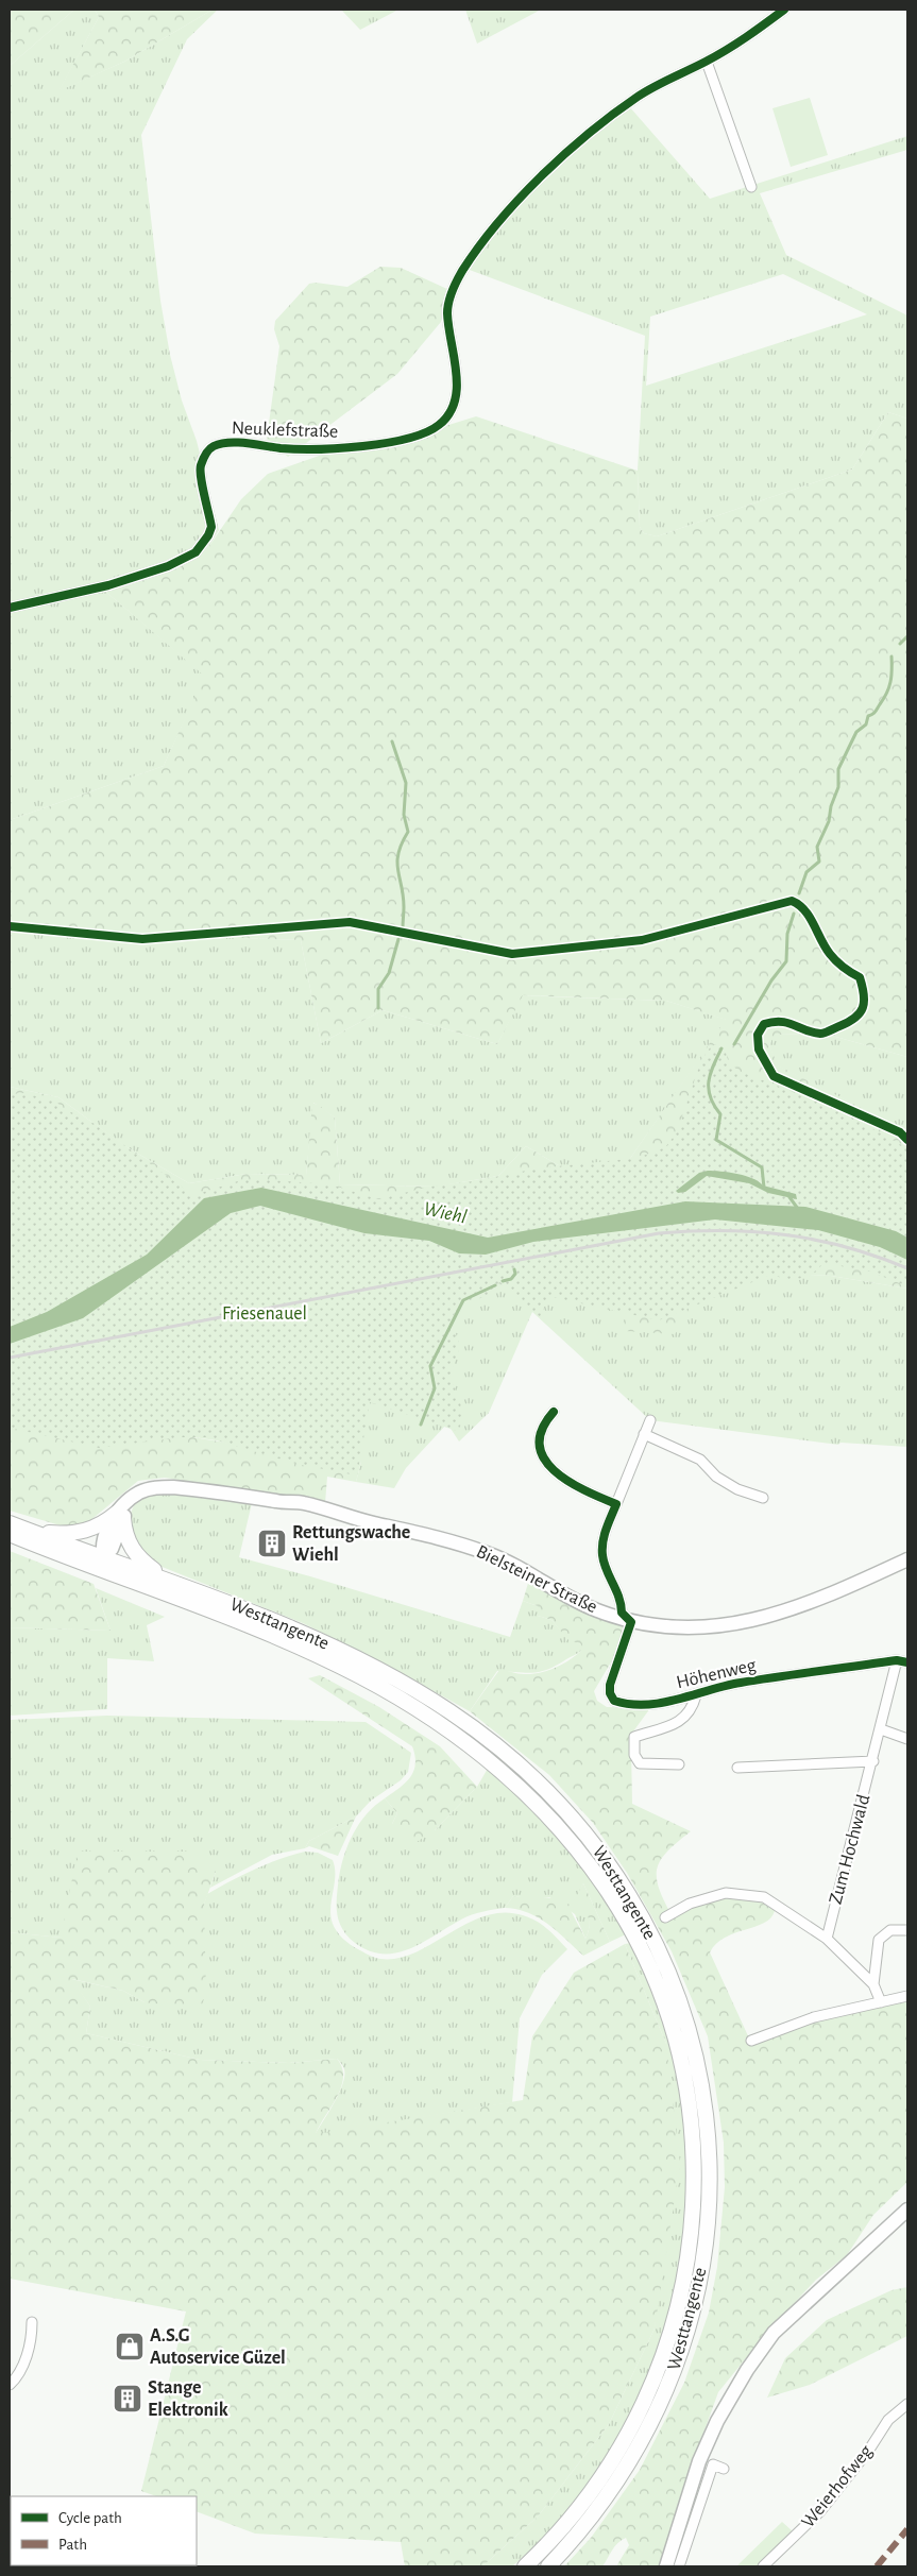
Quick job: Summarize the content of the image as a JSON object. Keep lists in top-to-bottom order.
{
  "streets": {
    "main road": ["Bielsteiner Straße", "Westtangente"],
    "street": [
      "Neuklefstraße",
      "Höhenweg",
      "Zum Hochwald",
      "Weierhofweg"
    ]
  },
  "crossings": [
    ["Bielsteiner Straße", "Höhenweg"],
    ["Höhenweg", "Zum Hochwald"]
  ],
  "water": ["Wiehl"],
  "parks": ["Friesenauel"],
  "places": {
    "building": ["Rettungswache Wiehl", "Stange Elektronik"],
    "shop": ["A.S.G Autoservice Güzel"]
  },
  "legend": ["Cycle path", "Path"]
}
